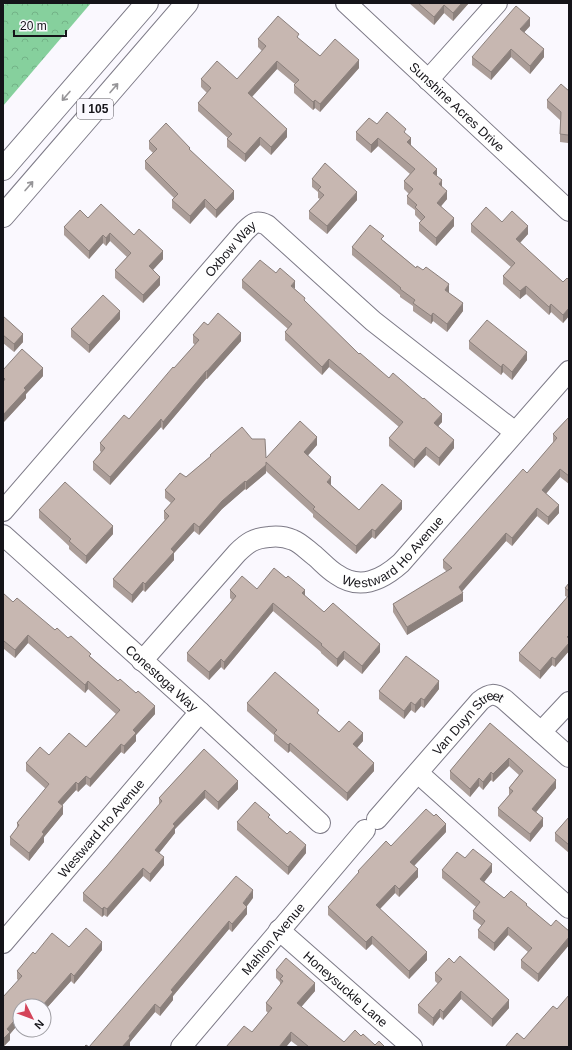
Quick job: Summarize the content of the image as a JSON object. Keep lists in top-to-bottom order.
{
  "streets": {
    "highway": ["I 105"],
    "street": [
      "Sunshine Acres Drive",
      "Oxbow Way",
      "Westward Ho Avenue",
      "Conestoga Way",
      "Van Duyn Street",
      "Mahlon Avenue",
      "Honeysuckle Lane"
    ]
  },
  "crossings": [
    ["Oxbow Way", "Westward Ho Avenue"],
    ["Westward Ho Avenue", "Conestoga Way"],
    ["Van Duyn Street", "Mahlon Avenue"],
    ["Mahlon Avenue", "Honeysuckle Lane"]
  ],
  "scale_bar": "20 m",
  "north": "bottom right"
}
